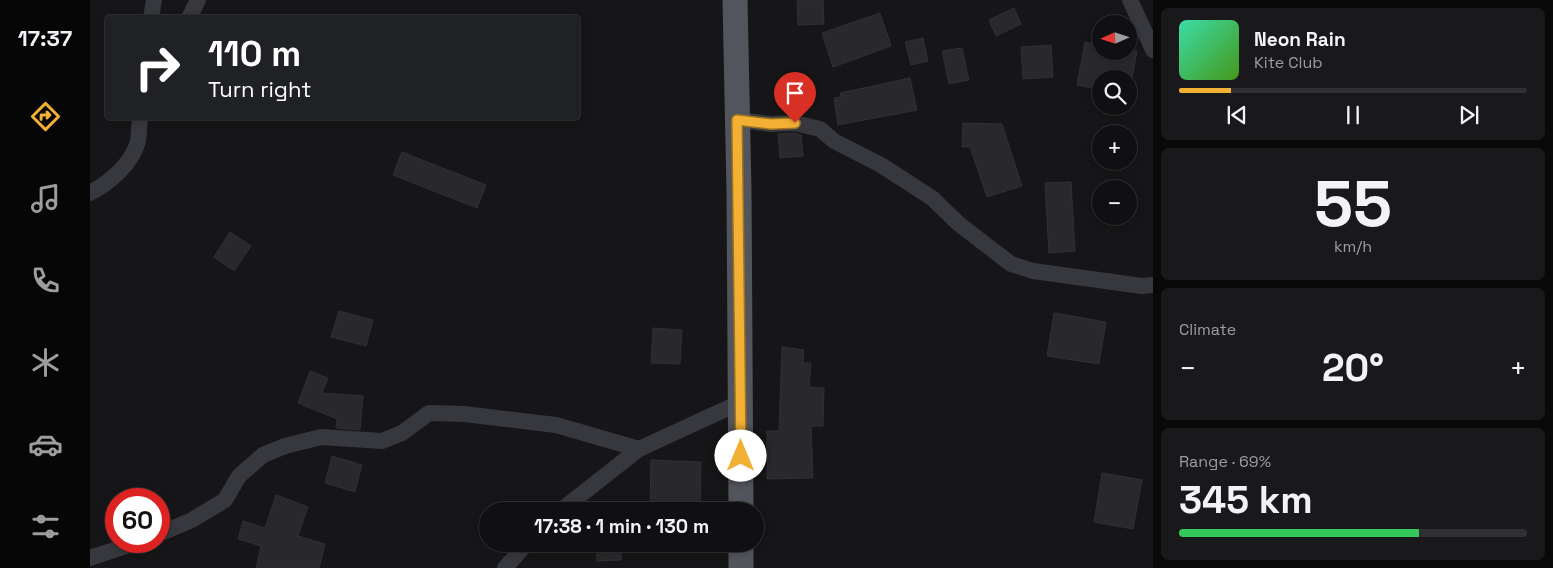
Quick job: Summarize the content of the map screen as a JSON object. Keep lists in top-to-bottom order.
{
  "north": "left",
  "page": {
    "tabs": "17:37",
    "map_buttons": ["+", "−"],
    "turn": ["110 m", "Turn right"],
    "song": ["Neon Rain", "Kite Club"],
    "tile": [
      ["55", "km/h"],
      "Climate",
      ["Range · 69%", "345 km"]
    ],
    "heat": ["−", "20°", "+"],
    "limit": "60",
    "trip": "17:38 · 1 min · 130 m"
  }
}
